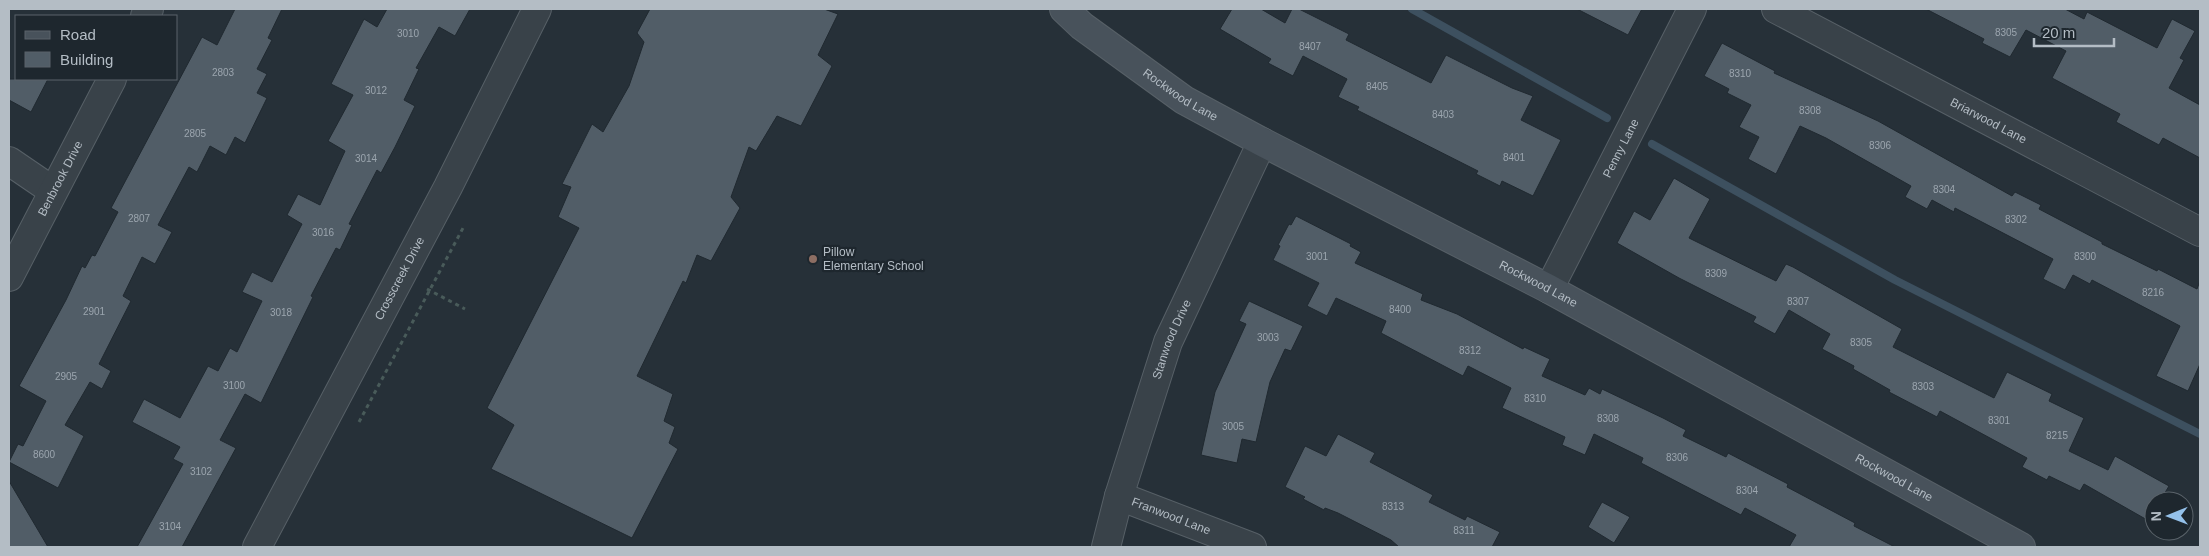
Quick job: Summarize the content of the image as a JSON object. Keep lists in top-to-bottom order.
{
  "streets": {
    "street": [
      "Rockwood Lane",
      "Briarwood Lane",
      "Penny Lane",
      "Benbrook Drive",
      "Crosscreek Drive",
      "Stanwood Drive",
      "Franwood Lane"
    ]
  },
  "crossings": [
    ["Rockwood Lane", "Penny Lane"],
    ["Rockwood Lane", "Stanwood Drive"],
    ["Stanwood Drive", "Franwood Lane"]
  ],
  "places": ["Pillow Elementary School"],
  "house_numbers": [
    "8305",
    "3010",
    "8407",
    "2803",
    "8310",
    "8405",
    "3012",
    "8308",
    "8403",
    "2805",
    "8306",
    "8401",
    "3014",
    "8304",
    "2807",
    "8302",
    "3016",
    "3001",
    "8300",
    "8309",
    "8216",
    "8307",
    "8400",
    "2901",
    "3018",
    "3003",
    "8305",
    "8312",
    "2905",
    "3100",
    "8303",
    "8310",
    "8308",
    "8301",
    "3005",
    "8215",
    "8600",
    "8306",
    "3102",
    "8304",
    "8313",
    "3104",
    "8311"
  ],
  "legend": ["Road", "Building"],
  "scale_bar": "20 m",
  "north": "left"
}
